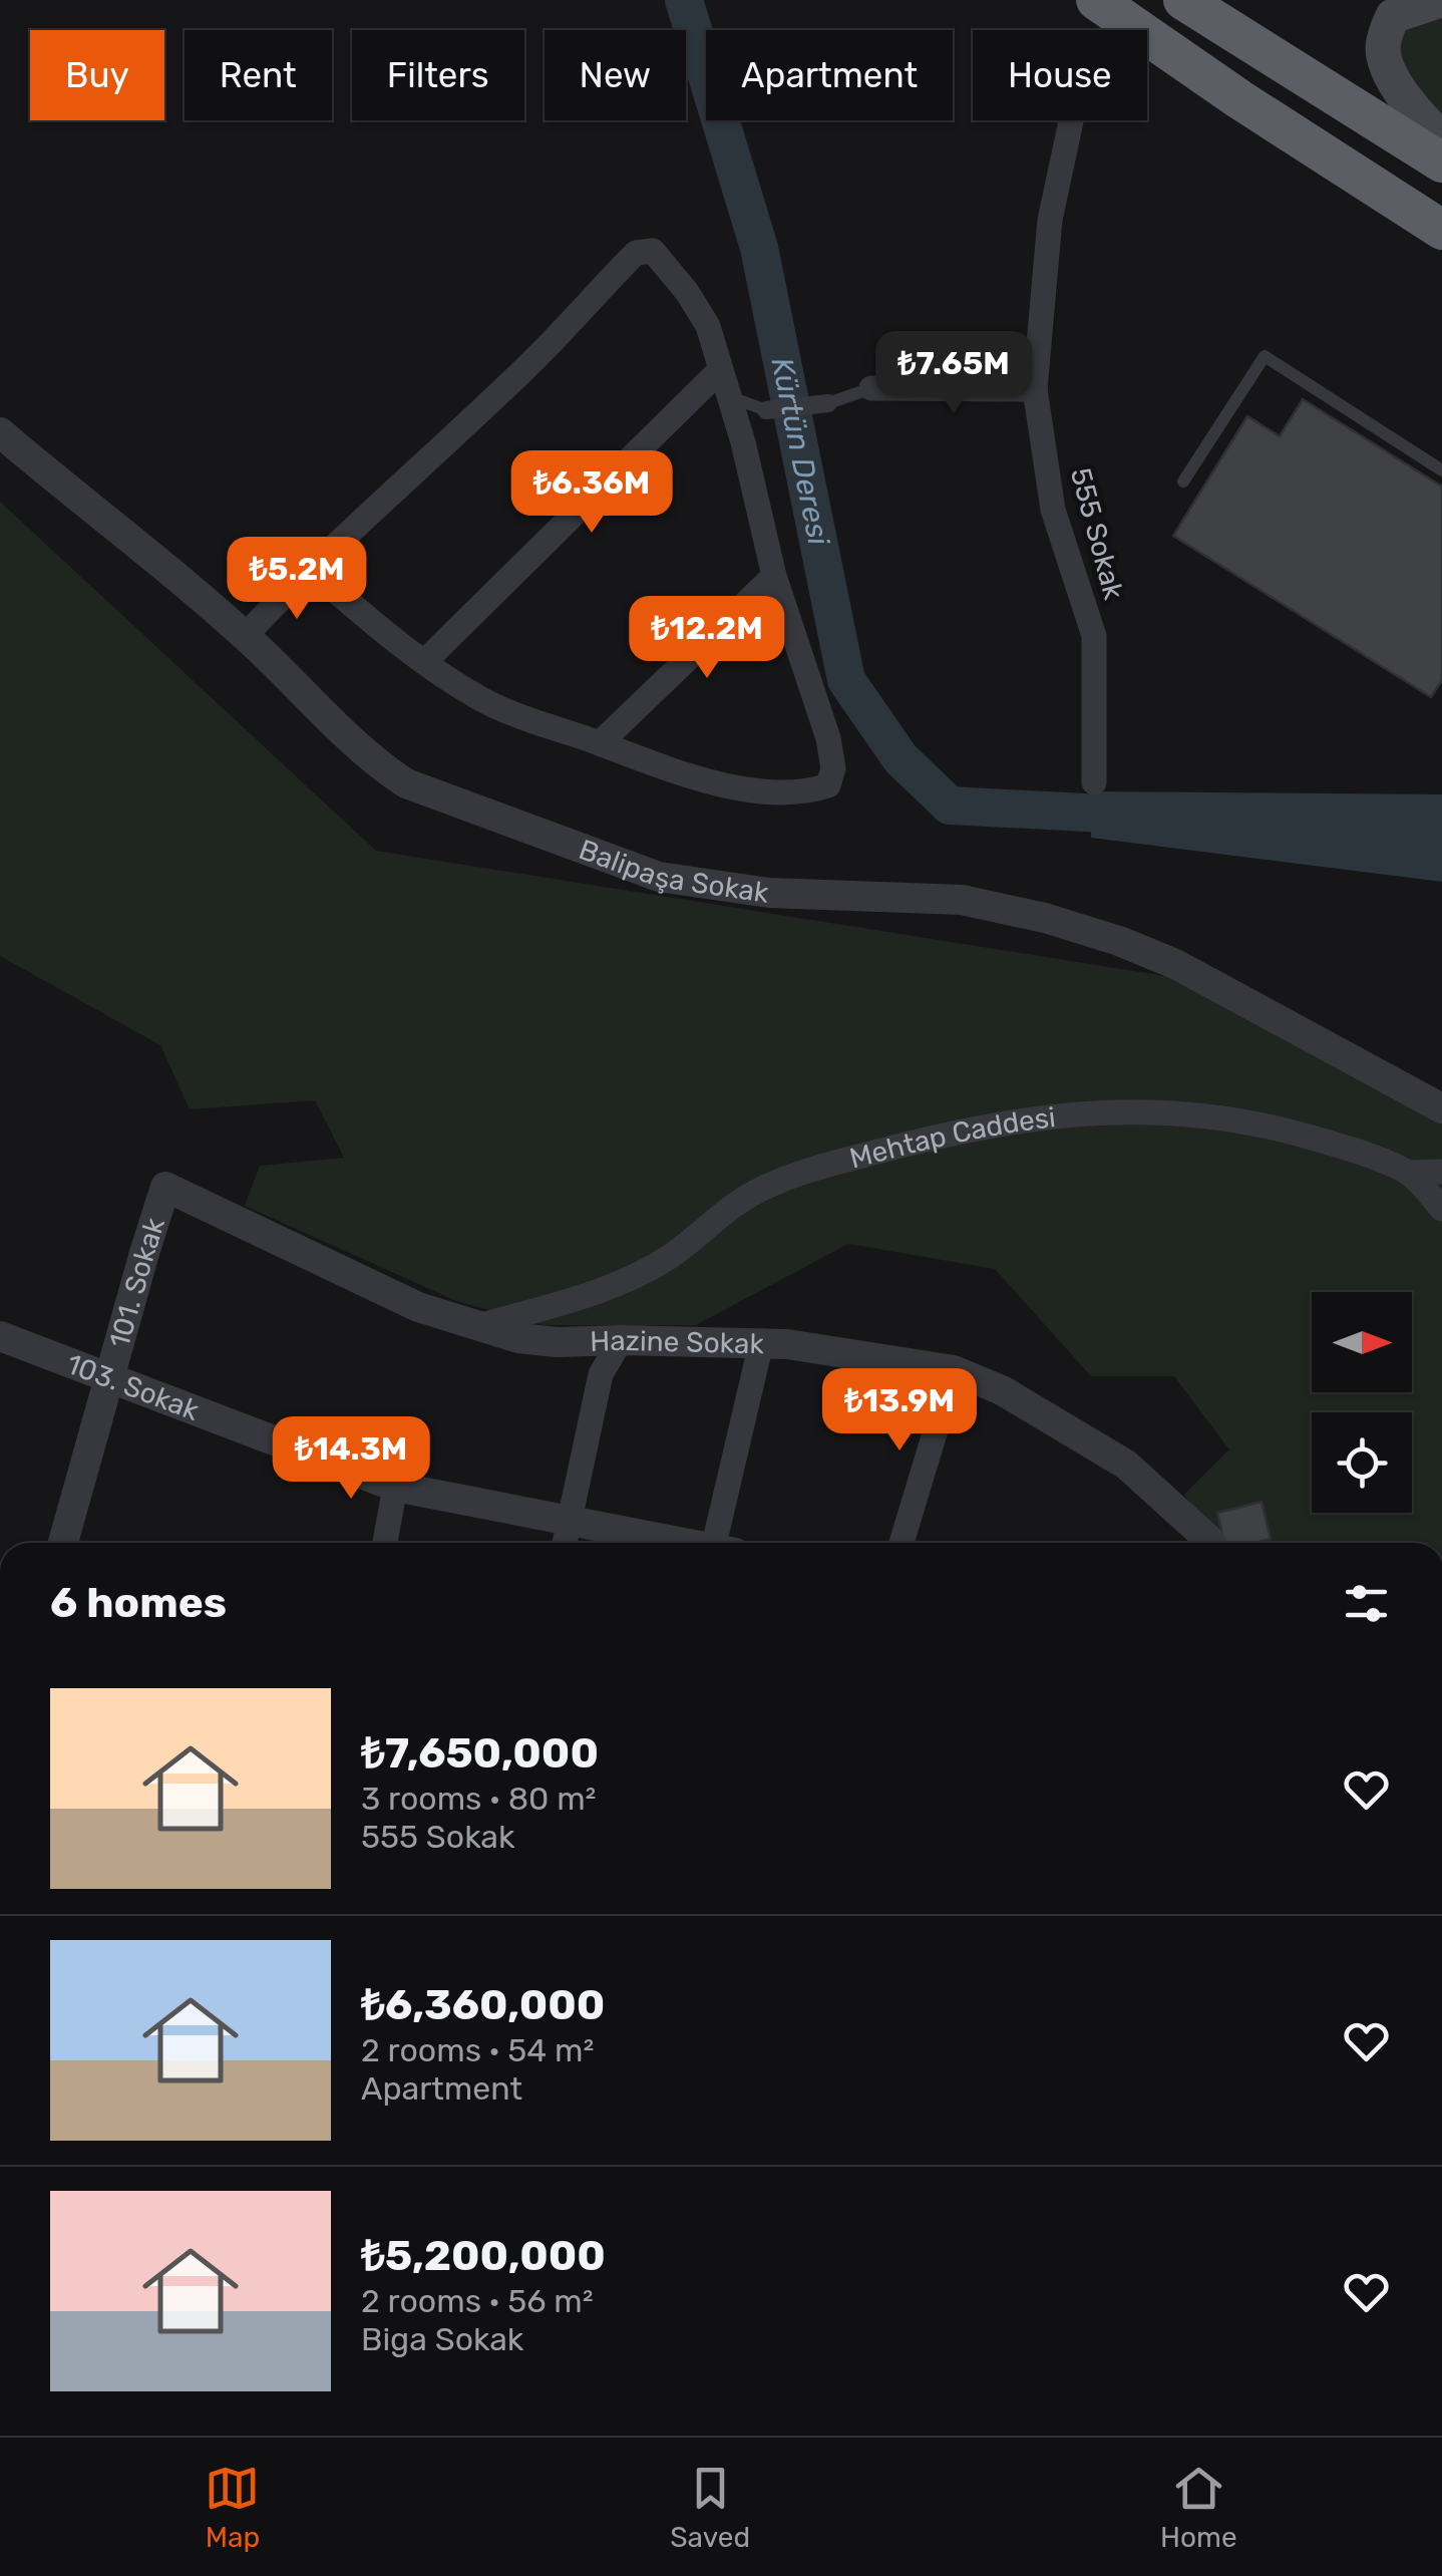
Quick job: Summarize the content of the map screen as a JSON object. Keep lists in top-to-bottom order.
{
  "streets": {
    "street": [
      "555 Sokak",
      "Balipaşa Sokak",
      "Mehtap Caddesi",
      "101. Sokak",
      "Hazine Sokak",
      "103. Sokak"
    ]
  },
  "crossings": [
    ["Mehtap Caddesi", "Hazine Sokak"],
    ["101. Sokak", "Hazine Sokak"],
    ["101. Sokak", "103. Sokak"]
  ],
  "water": ["Kürtün Deresi"],
  "north": "right",
  "page": {
    "chip": [
      "Buy",
      "Rent",
      "Filters",
      "New",
      "Apartment",
      "House"
    ],
    "price": [
      "₺7.65M",
      "₺6.36M",
      "₺5.2M",
      "₺12.2M",
      "₺13.9M",
      "₺14.3M"
    ],
    "heading": "6 homes",
    "list": [
      {
        "name": "₺7,650,000",
        "note": "3 rooms · 80 m² · 555 Sokak"
      },
      {
        "name": "₺6,360,000",
        "note": "2 rooms · 54 m² · Apartment"
      },
      {
        "name": "₺5,200,000",
        "note": "2 rooms · 56 m² · Biga Sokak"
      }
    ],
    "tabs": ["Map", "Saved", "Home"]
  }
}
